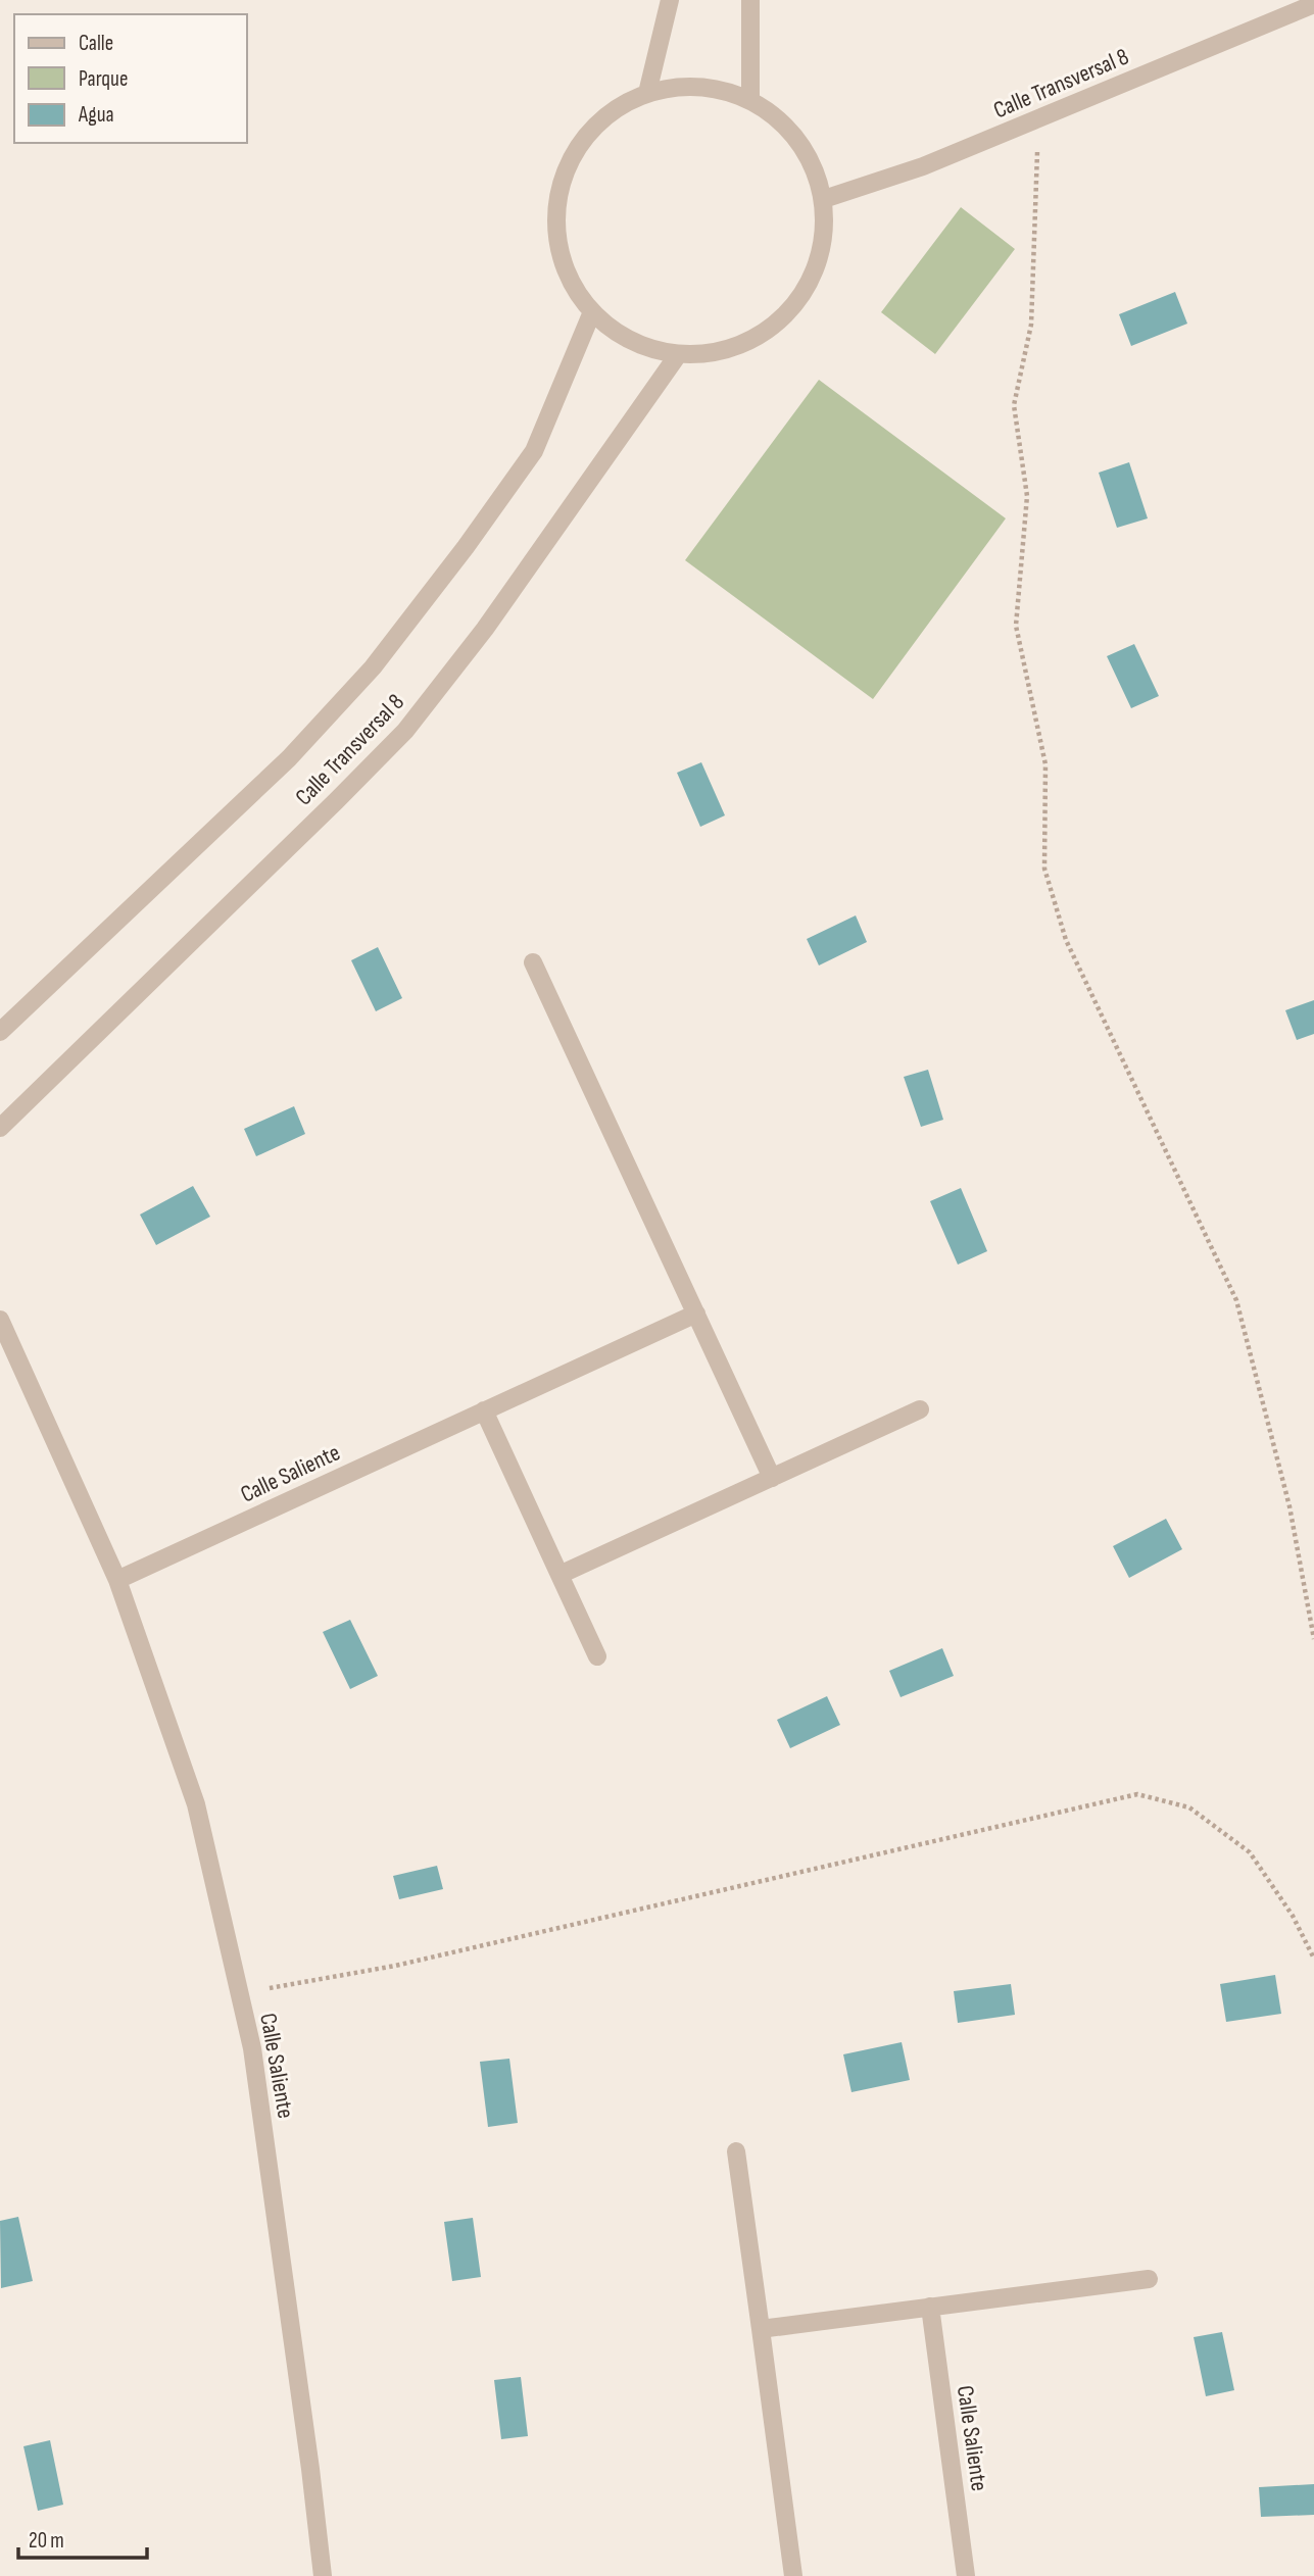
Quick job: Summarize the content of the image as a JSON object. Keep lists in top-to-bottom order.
{
  "streets": {
    "street": ["Calle Transversal 8", "Calle Saliente"]
  },
  "legend": ["Calle", "Parque", "Agua"],
  "scale_bar": "20 m"
}
